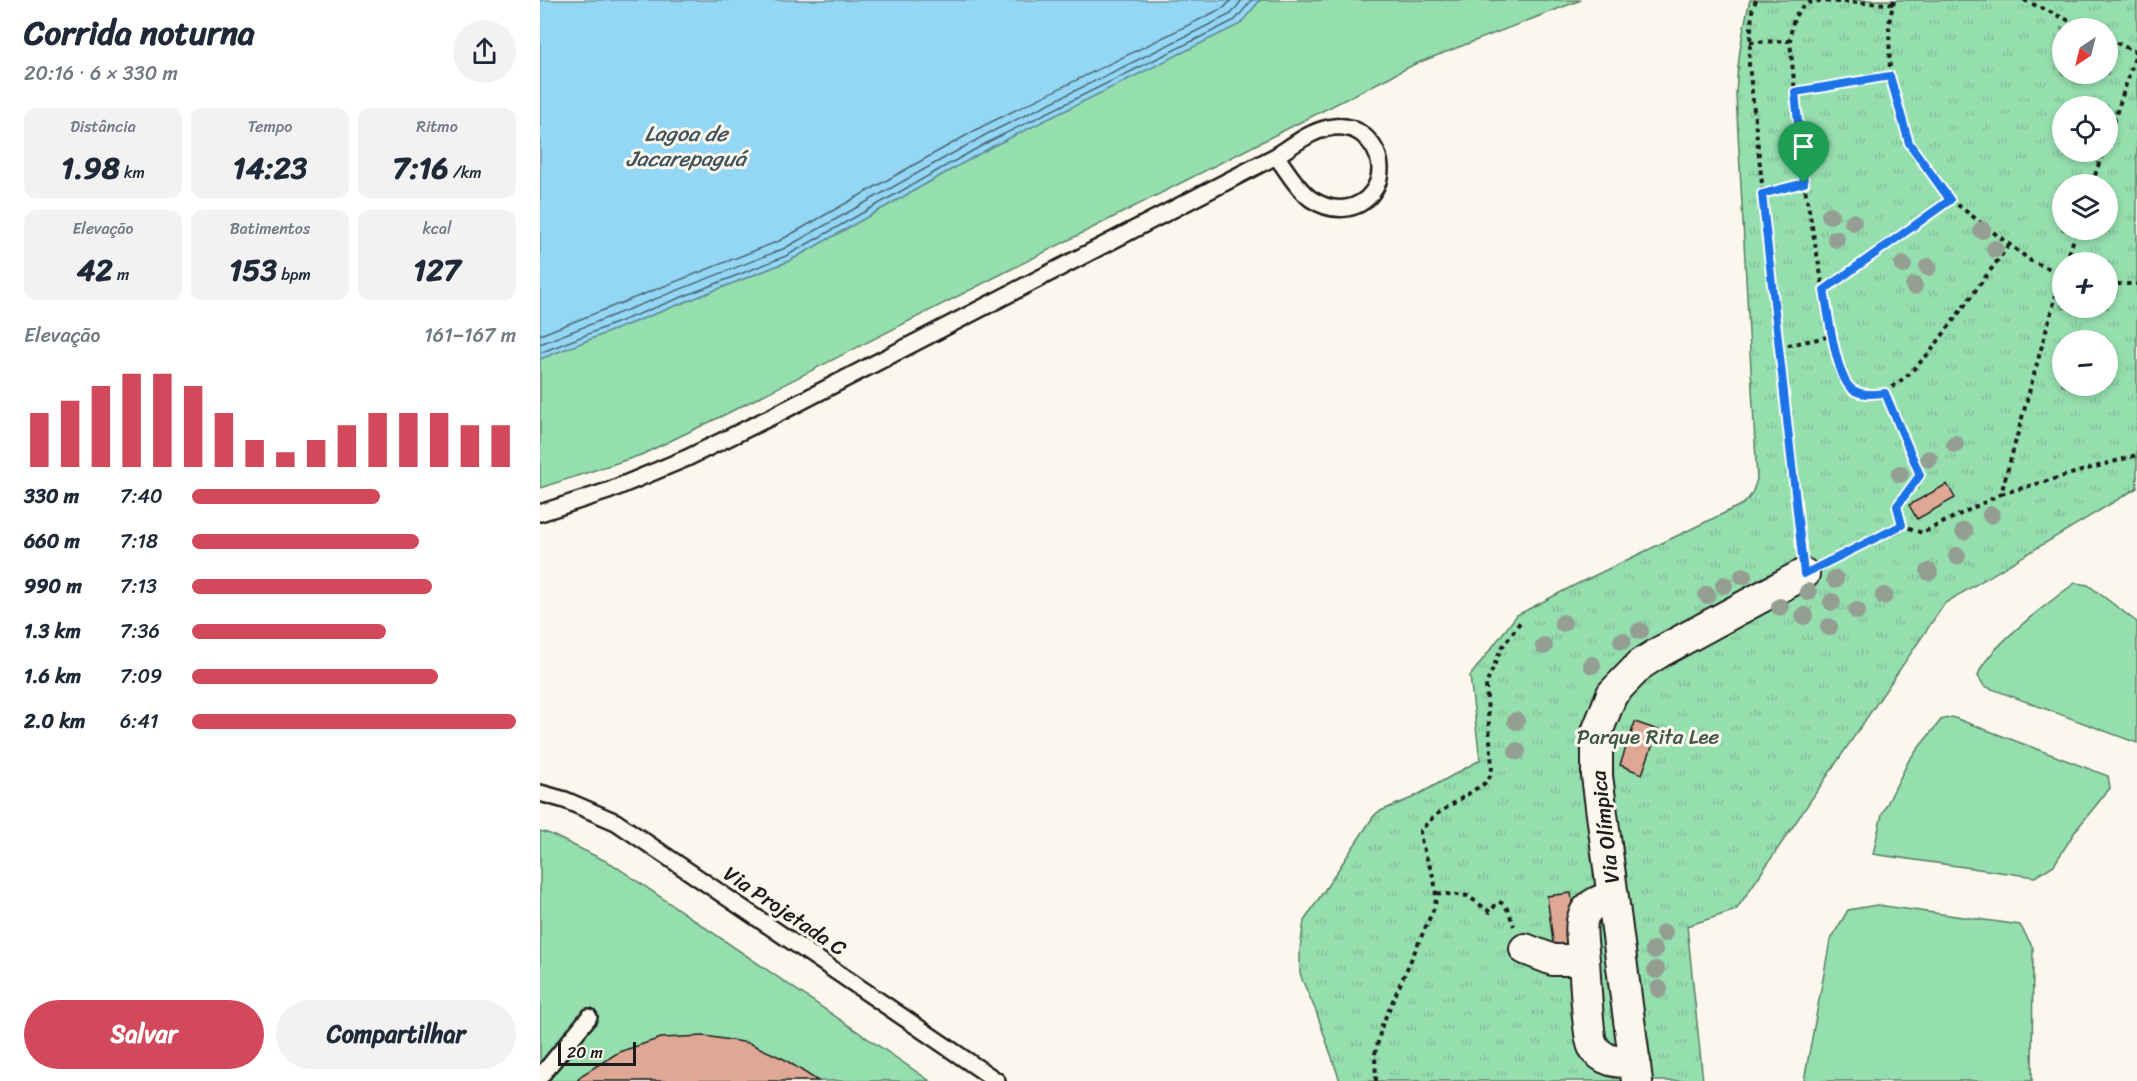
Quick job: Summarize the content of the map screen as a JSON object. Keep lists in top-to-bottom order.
{
  "streets": {
    "street": ["Via Olímpica"],
    "lane": ["Via Projetada C"]
  },
  "water": ["Lagoa de Jacarepaguá"],
  "parks": ["Parque Rita Lee"],
  "scale_bar": "20 m",
  "north": "bottom left",
  "page": {
    "heading": ["Corrida noturna", "20:16 · 6 × 330 m"],
    "map_buttons": ["+", "−"],
    "stats": [
      ["Distância", "1.98 km"],
      ["Tempo", "14:23"],
      ["Ritmo", "7:16 /km"],
      ["Elevação", "42 m"],
      ["Batimentos", "153 bpm"],
      ["kcal", "127"]
    ],
    "chart": ["Elevação", "161–167 m"],
    "list": [
      {
        "name": "330 m",
        "note": "7:40"
      },
      {
        "name": "660 m",
        "note": "7:18"
      },
      {
        "name": "990 m",
        "note": "7:13"
      },
      {
        "name": "1.3 km",
        "note": "7:36"
      },
      {
        "name": "1.6 km",
        "note": "7:09"
      },
      {
        "name": "2.0 km",
        "note": "6:41"
      }
    ],
    "buttons": ["Salvar", "Compartilhar"],
    "scale": "20 m"
  }
}
